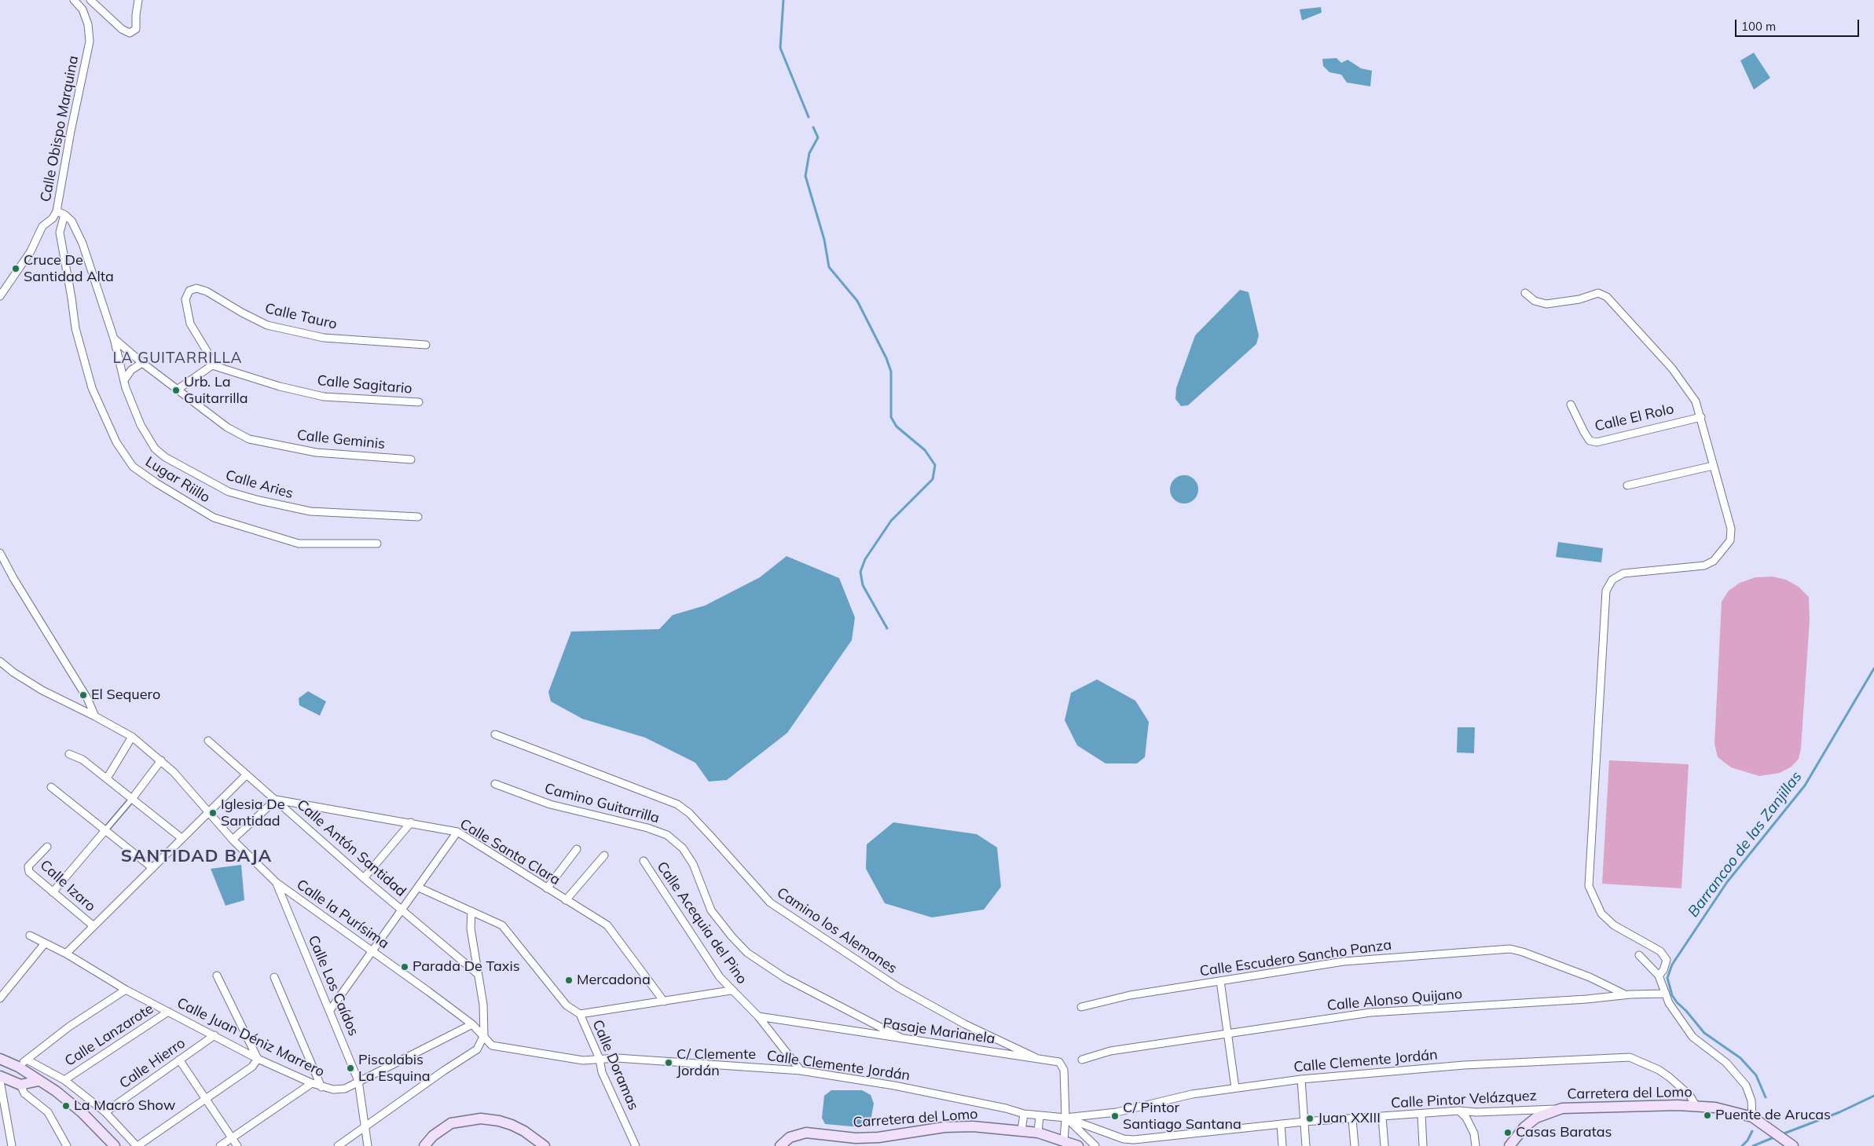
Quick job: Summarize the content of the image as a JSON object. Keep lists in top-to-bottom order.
{
  "streets": {
    "main road": ["Carretera del Lomo"],
    "street": [
      "Calle Obispo Marquina",
      "Calle Tauro",
      "Calle Sagitario",
      "Calle El Rolo",
      "Calle Geminis",
      "Lugar Riillo",
      "Calle Aries",
      "Camino Guitarrilla",
      "Calle Antón Santidad",
      "Calle Santa Clara",
      "Calle Izaro",
      "Calle la Purísima",
      "Calle Acequia del Pino",
      "Camino los Alemanes",
      "Calle Escudero Sancho Panza",
      "Calle Los Caídos",
      "Calle Alonso Quijano",
      "Pasaje Marianela",
      "Calle Lanzarote",
      "Calle Juan Déniz Marrero",
      "Calle Clemente Jordán",
      "Calle Hierro",
      "Calle Doramas",
      "Calle Pintor Velázquez"
    ]
  },
  "crossings": [
    ["Calle Tauro", "Calle Sagitario"],
    ["Calle Geminis", "Calle Aries"],
    ["Lugar Riillo", "Calle Aries"],
    ["Camino Guitarrilla", "Pasaje Marianela"],
    ["Calle Antón Santidad", "Calle Santa Clara"],
    ["Calle la Purísima", "Calle Los Caídos"],
    ["Calle la Purísima", "Calle Juan Déniz Marrero"],
    ["Calle Acequia del Pino", "Pasaje Marianela"],
    ["Calle Acequia del Pino", "Calle Clemente Jordán"],
    ["Camino los Alemanes", "Pasaje Marianela"],
    ["Calle Escudero Sancho Panza", "Calle Alonso Quijano"],
    ["Calle Los Caídos", "Calle Juan Déniz Marrero"],
    ["Pasaje Marianela", "Calle Clemente Jordán"],
    ["Pasaje Marianela", "Carretera del Lomo"],
    ["Pasaje Marianela", "Calle Pintor Velázquez"],
    ["Calle Lanzarote", "Calle Juan Déniz Marrero"],
    ["Calle Juan Déniz Marrero", "Calle Hierro"],
    ["Calle Clemente Jordán", "Calle Doramas"],
    ["Calle Clemente Jordán", "Carretera del Lomo"],
    ["Calle Clemente Jordán", "Calle Pintor Velázquez"],
    ["Carretera del Lomo", "Calle Pintor Velázquez"]
  ],
  "districts": ["LA GUITARRILLA", "SANTIDAD BAJA"],
  "water": ["Barrancoo de las Zanjillas"],
  "places": [
    "Cruce De Santidad Alta",
    "Urb. La Guitarrilla",
    "El Sequero",
    "Iglesia De Santidad",
    "Parada De Taxis",
    "Mercadona",
    "C/ Clemente Jordán",
    "Piscolabis La Esquina",
    "La Macro Show",
    "Puente de Arucas",
    "C/ Pintor Santiago Santana",
    "Juan XXIII",
    "Casas Baratas"
  ],
  "scale_bar": "100 m"
}
